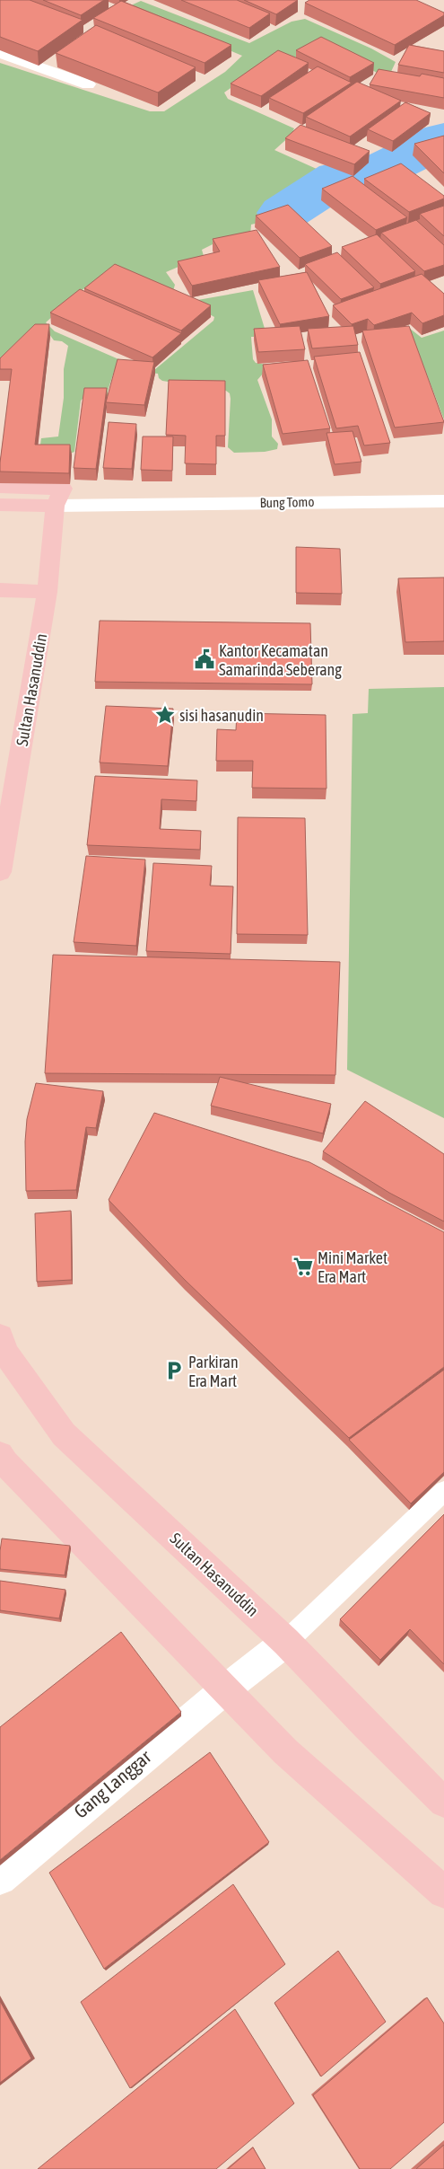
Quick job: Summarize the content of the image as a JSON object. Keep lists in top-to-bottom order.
{
  "streets": {
    "main road": ["Bung Tomo", "Sultan Hasanuddin"],
    "street": ["Gang Langgar"]
  },
  "crossings": [
    ["Bung Tomo", "Sultan Hasanuddin"],
    ["Sultan Hasanuddin", "Gang Langgar"]
  ],
  "places": {
    "public building": ["Kantor Kecamatan Samarinda Seberang"],
    "place": ["sisi hasanudin"],
    "supermarket": ["Mini Market Era Mart"],
    "parking": ["Parkiran Era Mart"]
  }
}
